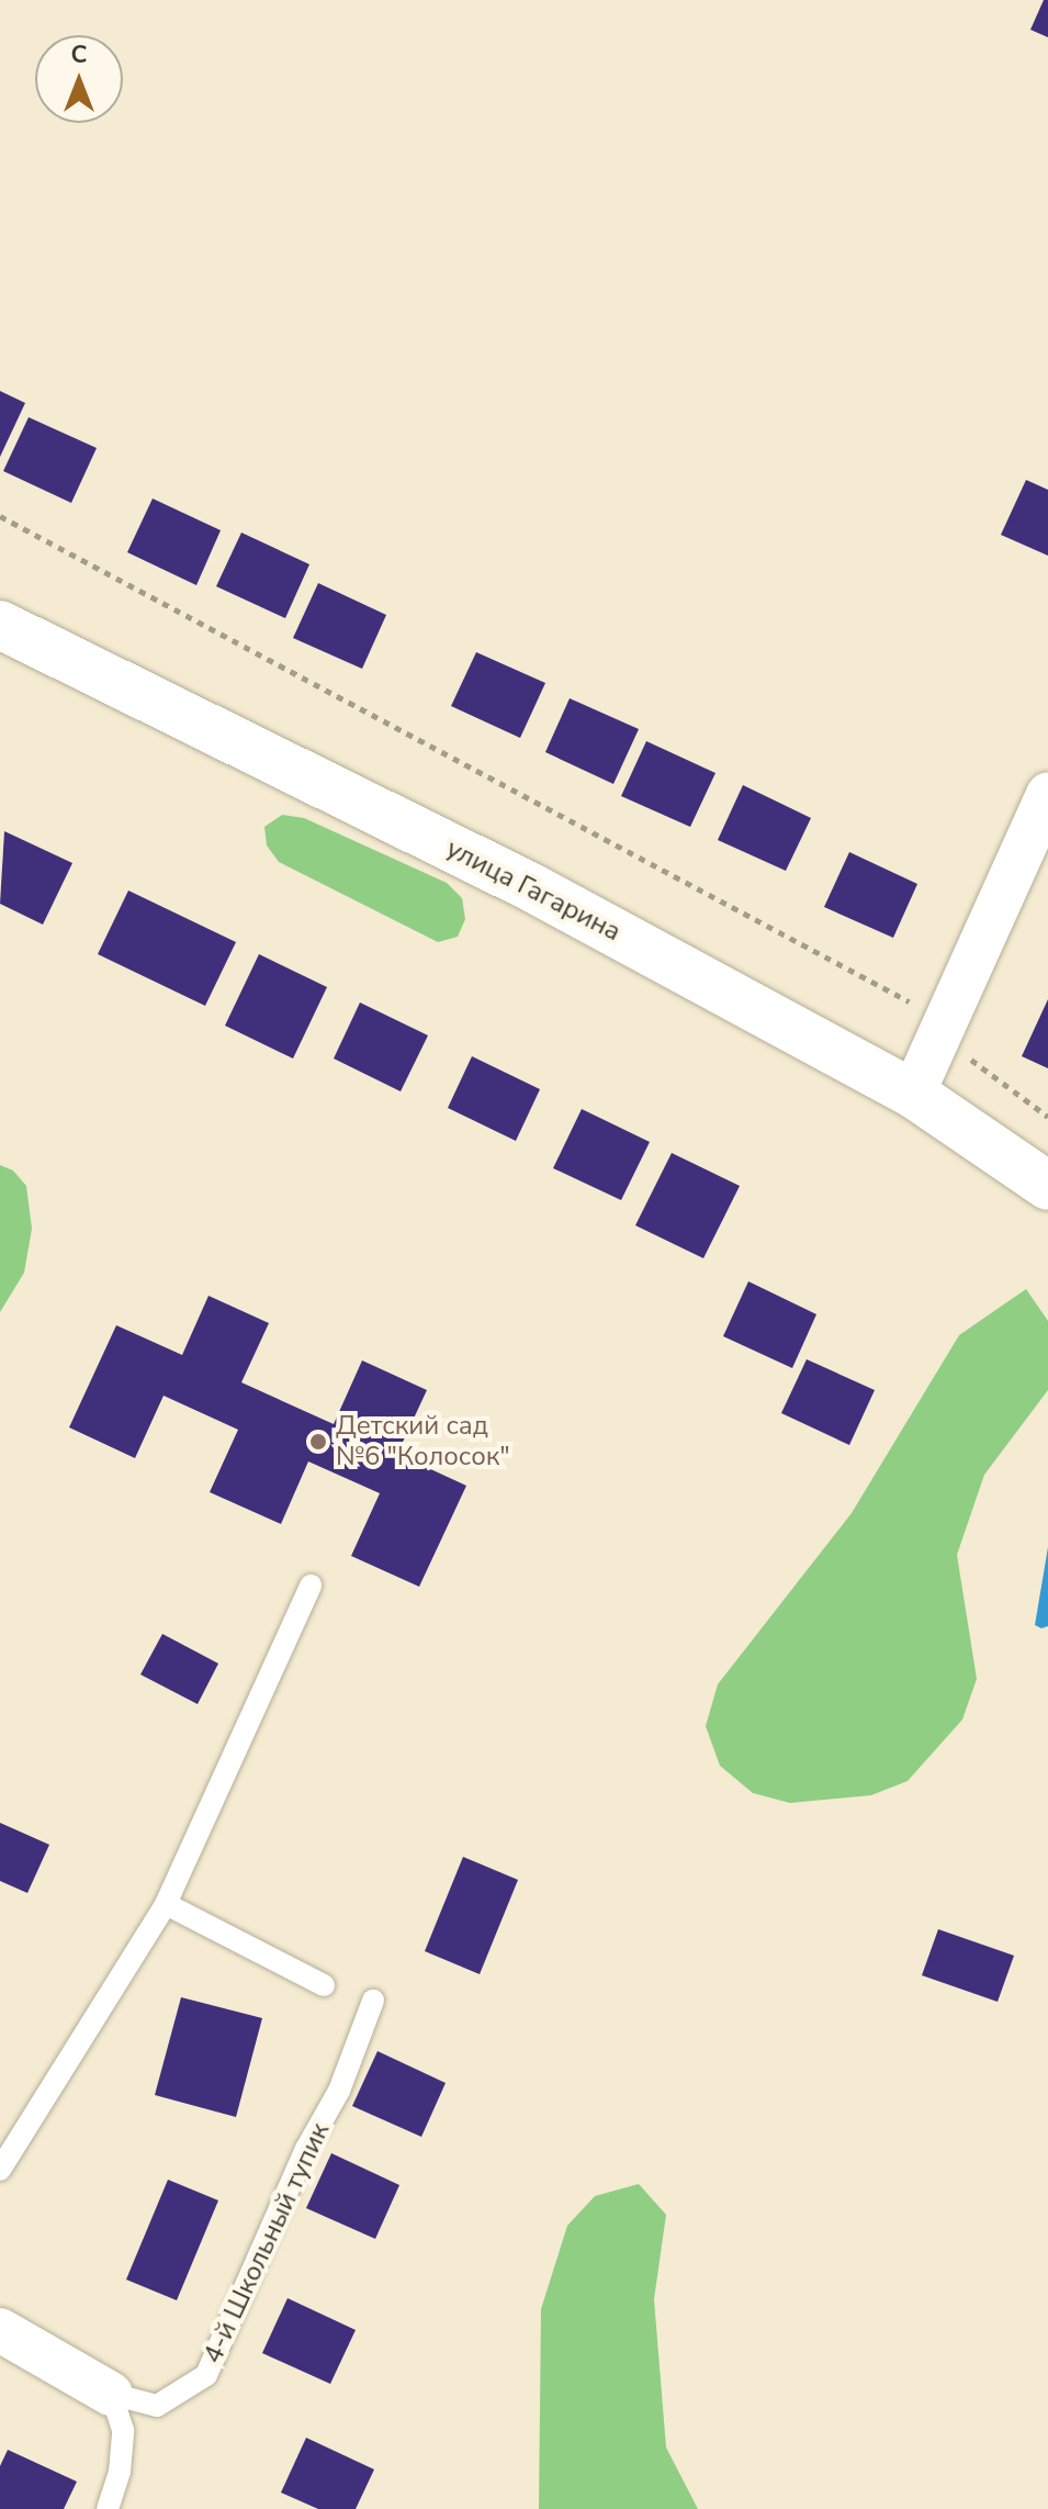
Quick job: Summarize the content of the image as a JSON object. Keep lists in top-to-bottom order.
{
  "streets": {
    "main road": ["улица Гагарина"],
    "lane": ["4-й Школьный тупик"]
  },
  "places": ["Детский сад №6 \"Колосок\""],
  "north": "top"
}
